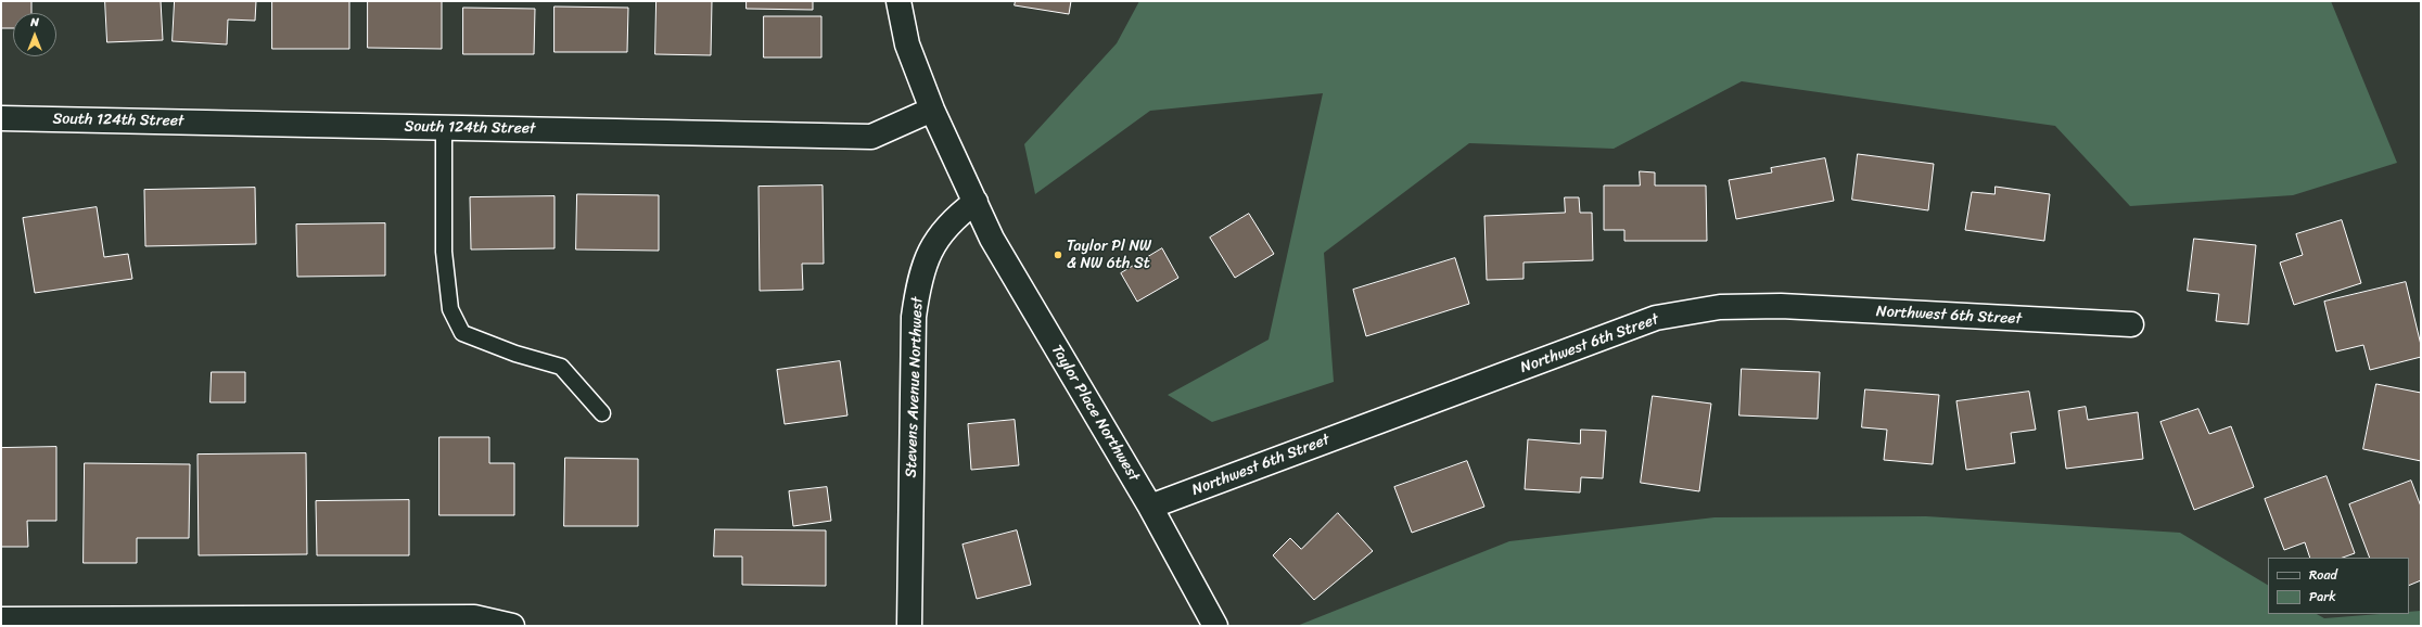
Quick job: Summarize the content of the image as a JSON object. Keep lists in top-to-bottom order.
{
  "streets": {
    "street": [
      "South 124th Street",
      "Northwest 6th Street",
      "Stevens Avenue Northwest",
      "Taylor Place Northwest"
    ]
  },
  "crossings": [
    ["Northwest 6th Street", "Taylor Place Northwest"],
    ["Stevens Avenue Northwest", "Taylor Place Northwest"]
  ],
  "places": ["Taylor Pl NW & NW 6th St"],
  "legend": ["Road", "Park"],
  "north": "top"
}
